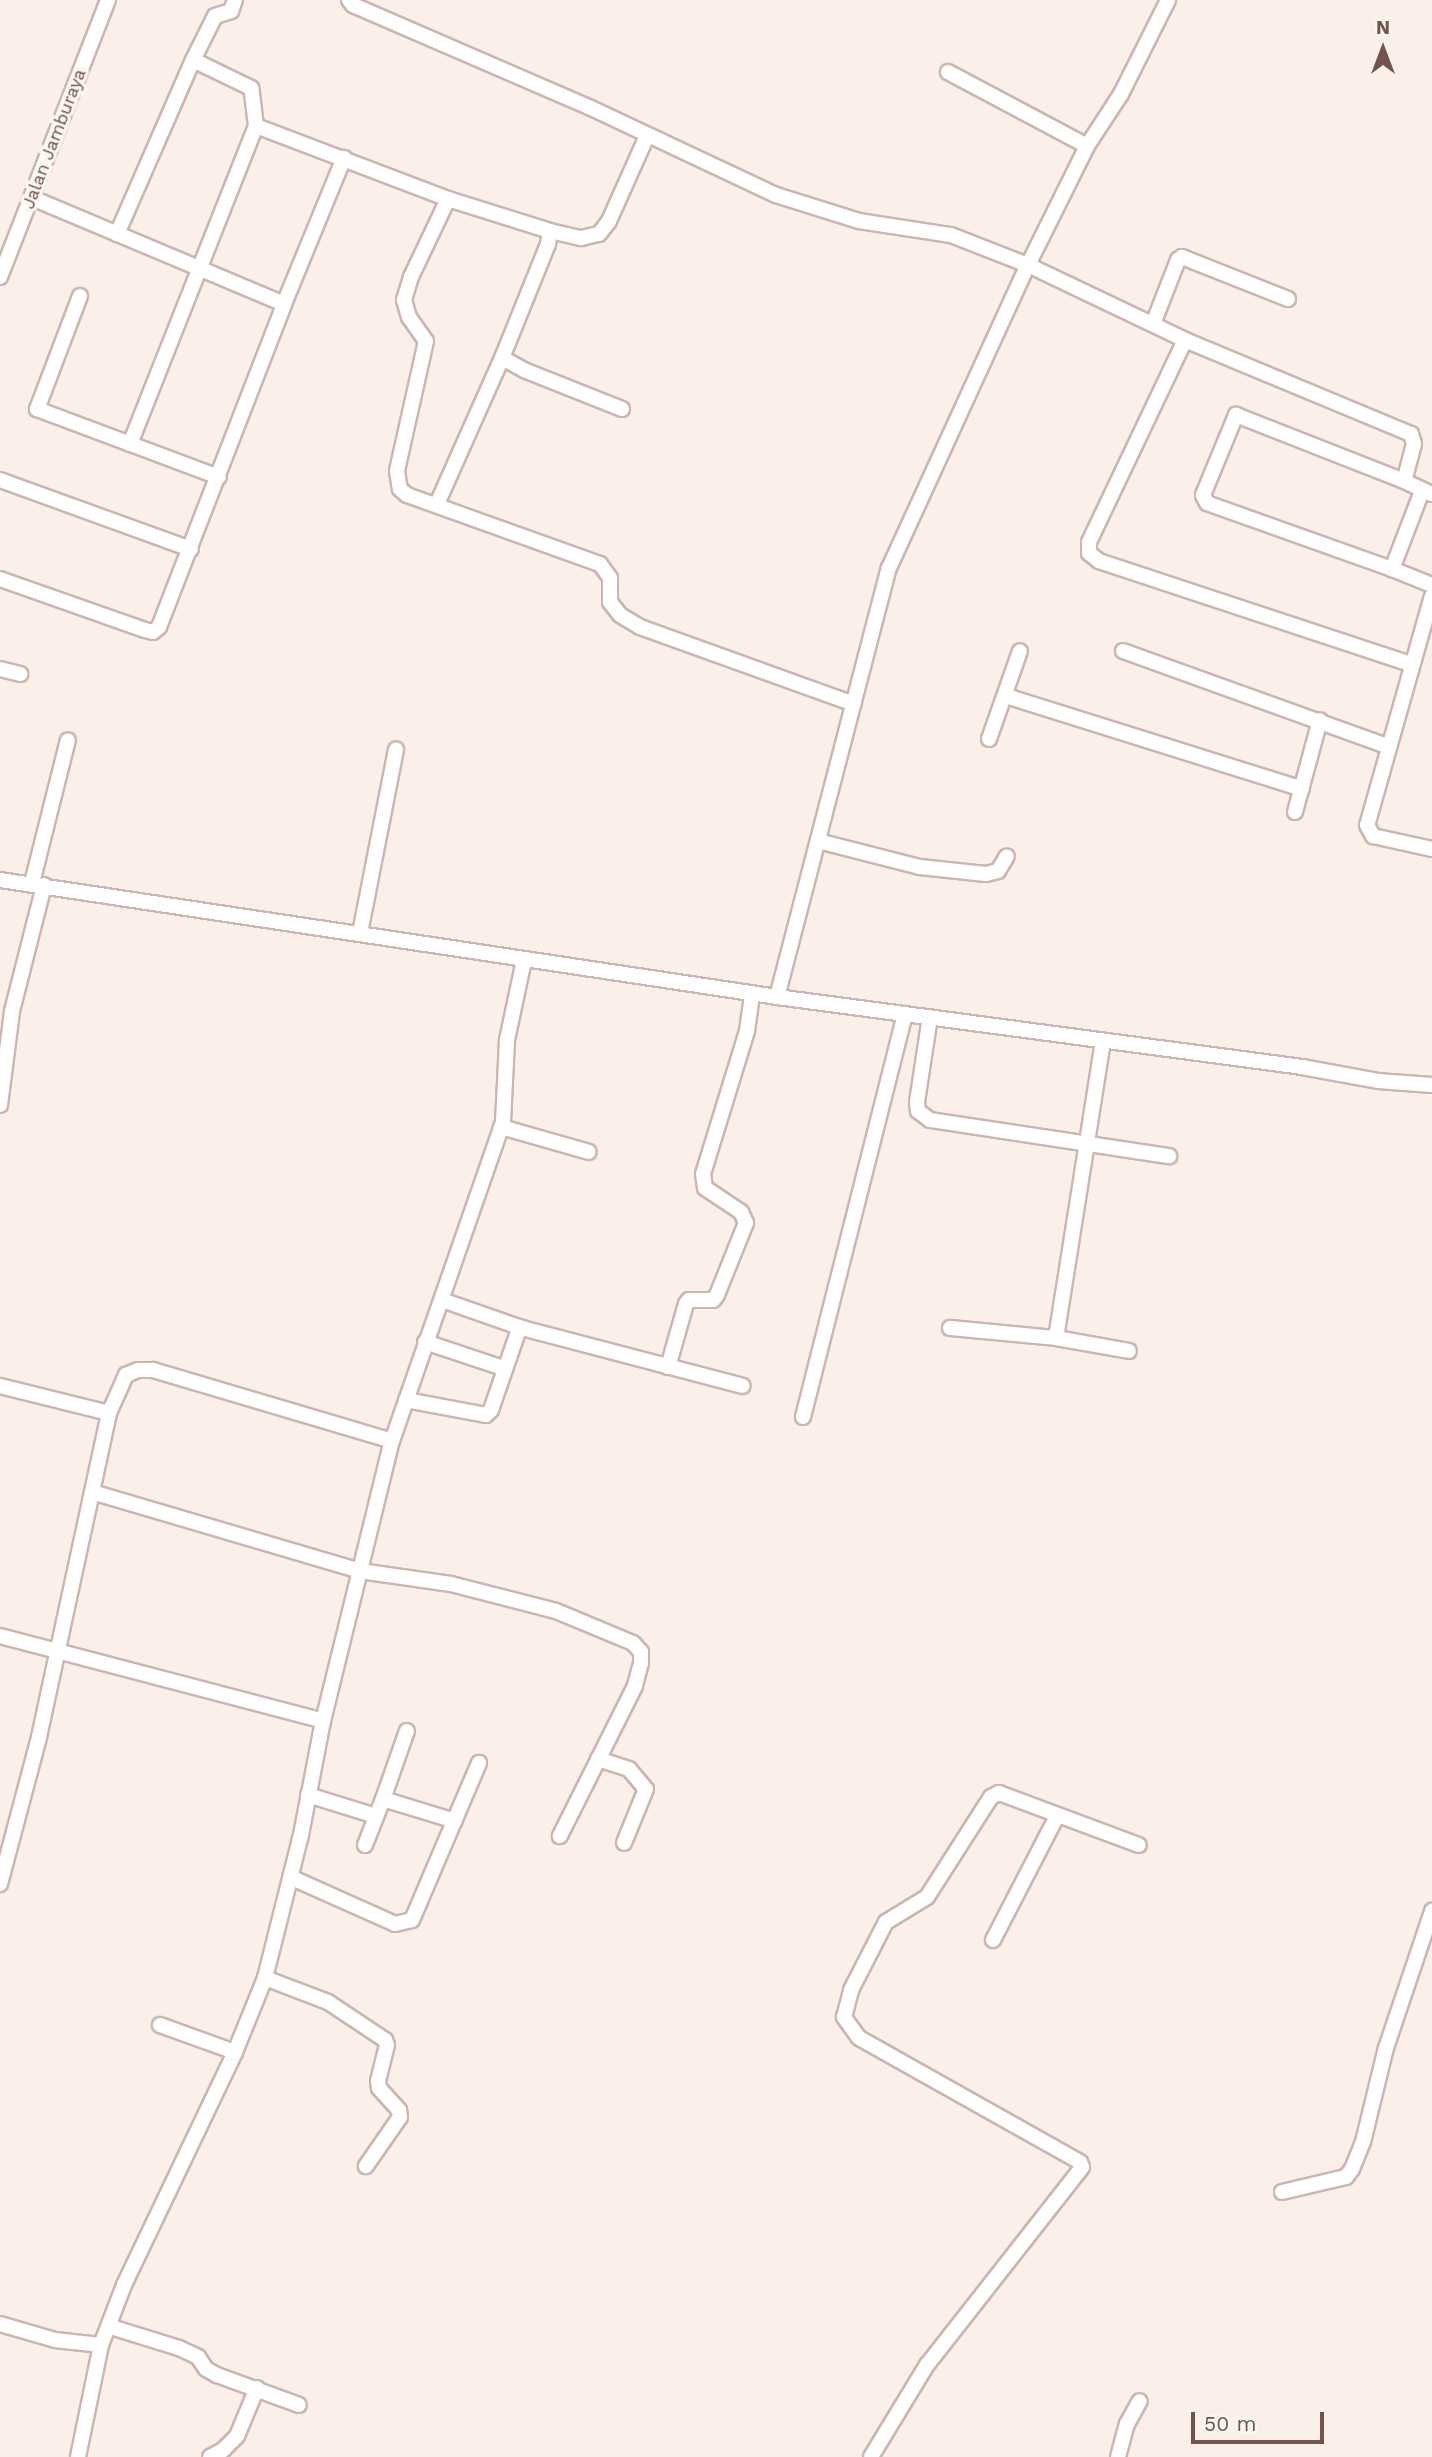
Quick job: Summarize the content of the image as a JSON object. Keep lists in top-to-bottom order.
{
  "streets": {
    "street": ["Jalan Jamburaya"]
  },
  "scale_bar": "50 m",
  "north": "top"
}
